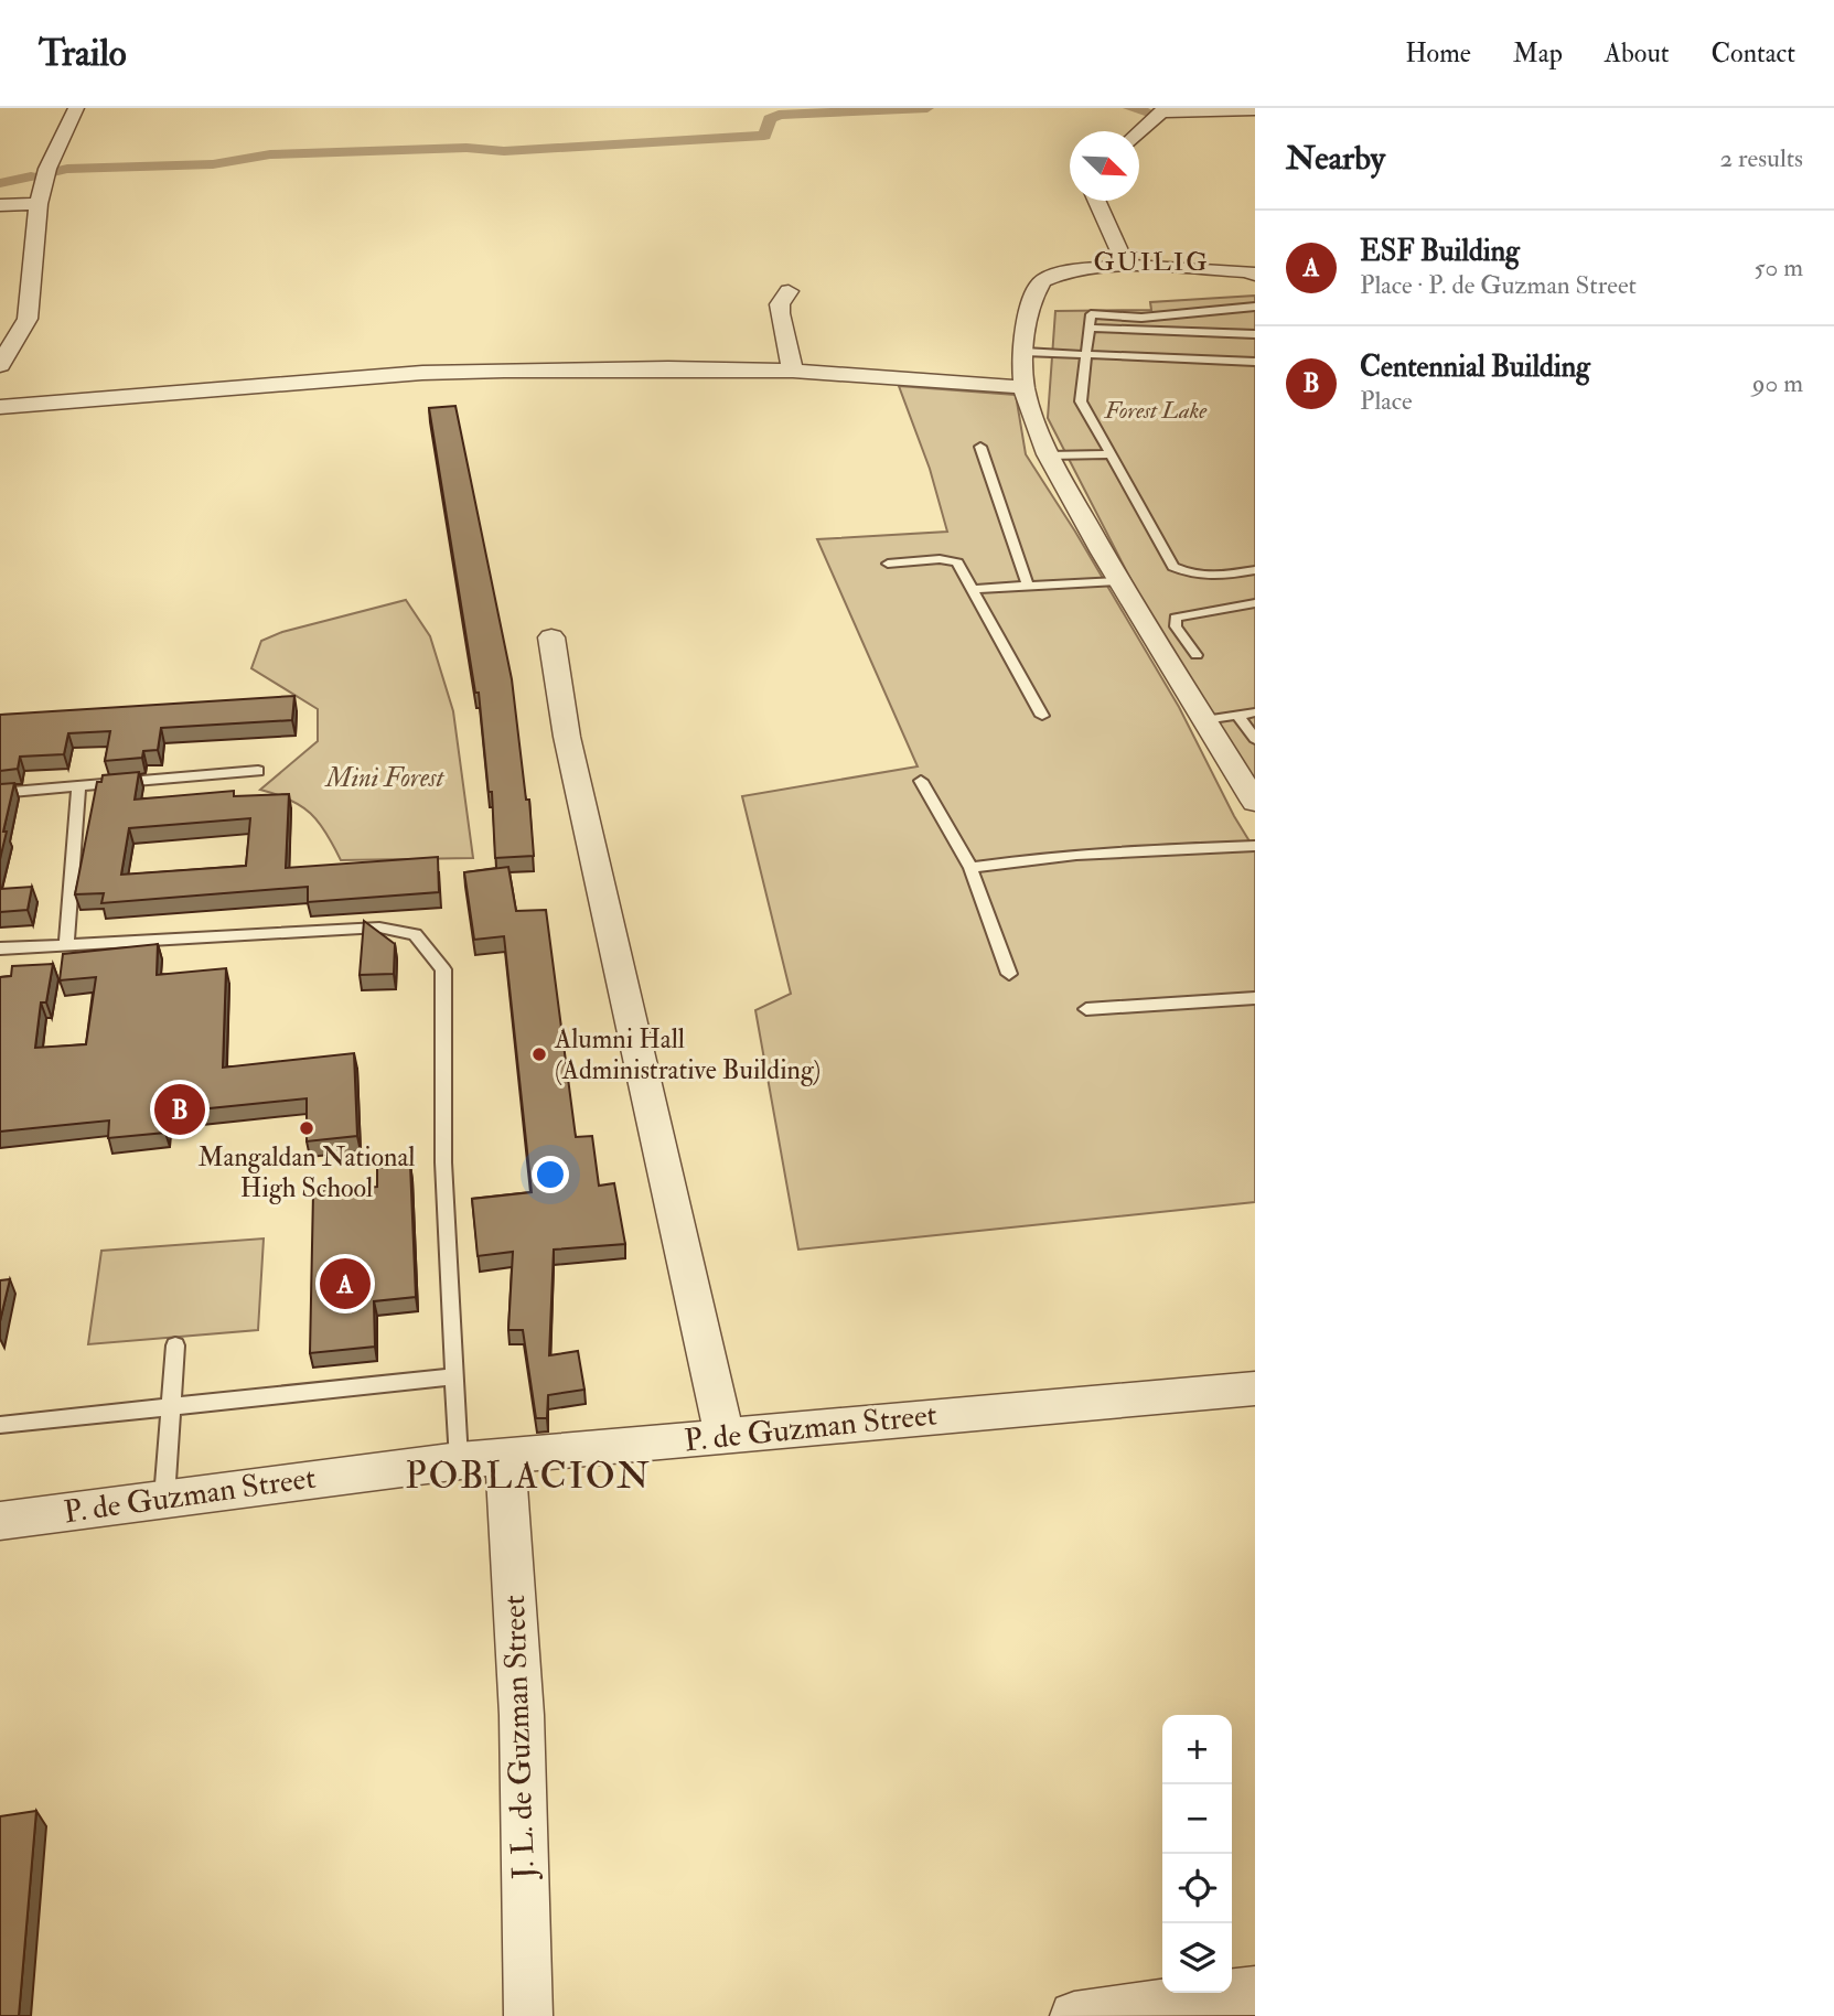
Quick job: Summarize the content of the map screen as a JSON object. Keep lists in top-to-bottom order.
{
  "streets": {
    "street": ["P. de Guzman Street", "J. L. de Guzman Street"]
  },
  "crossings": [
    ["P. de Guzman Street", "J. L. de Guzman Street"]
  ],
  "districts": ["GUILIG", "POBLACION"],
  "parks": ["Forest Lake", "Mini Forest"],
  "places": ["Alumni Hall (Administrative Building)", "Mangaldan National High School"],
  "north": "bottom right",
  "page": {
    "header": "Trailo",
    "nav": [
      "Home",
      "Map",
      "About",
      "Contact"
    ],
    "heading": ["Nearby", "2 results"],
    "list": [
      {
        "mark": "A",
        "name": "ESF Building",
        "note": "Place · P. de Guzman Street",
        "value": "50 m"
      },
      {
        "mark": "B",
        "name": "Centennial Building",
        "note": "Place",
        "value": "90 m"
      }
    ],
    "pins": ["B", "A"],
    "map_buttons": ["+", "−"]
  }
}
